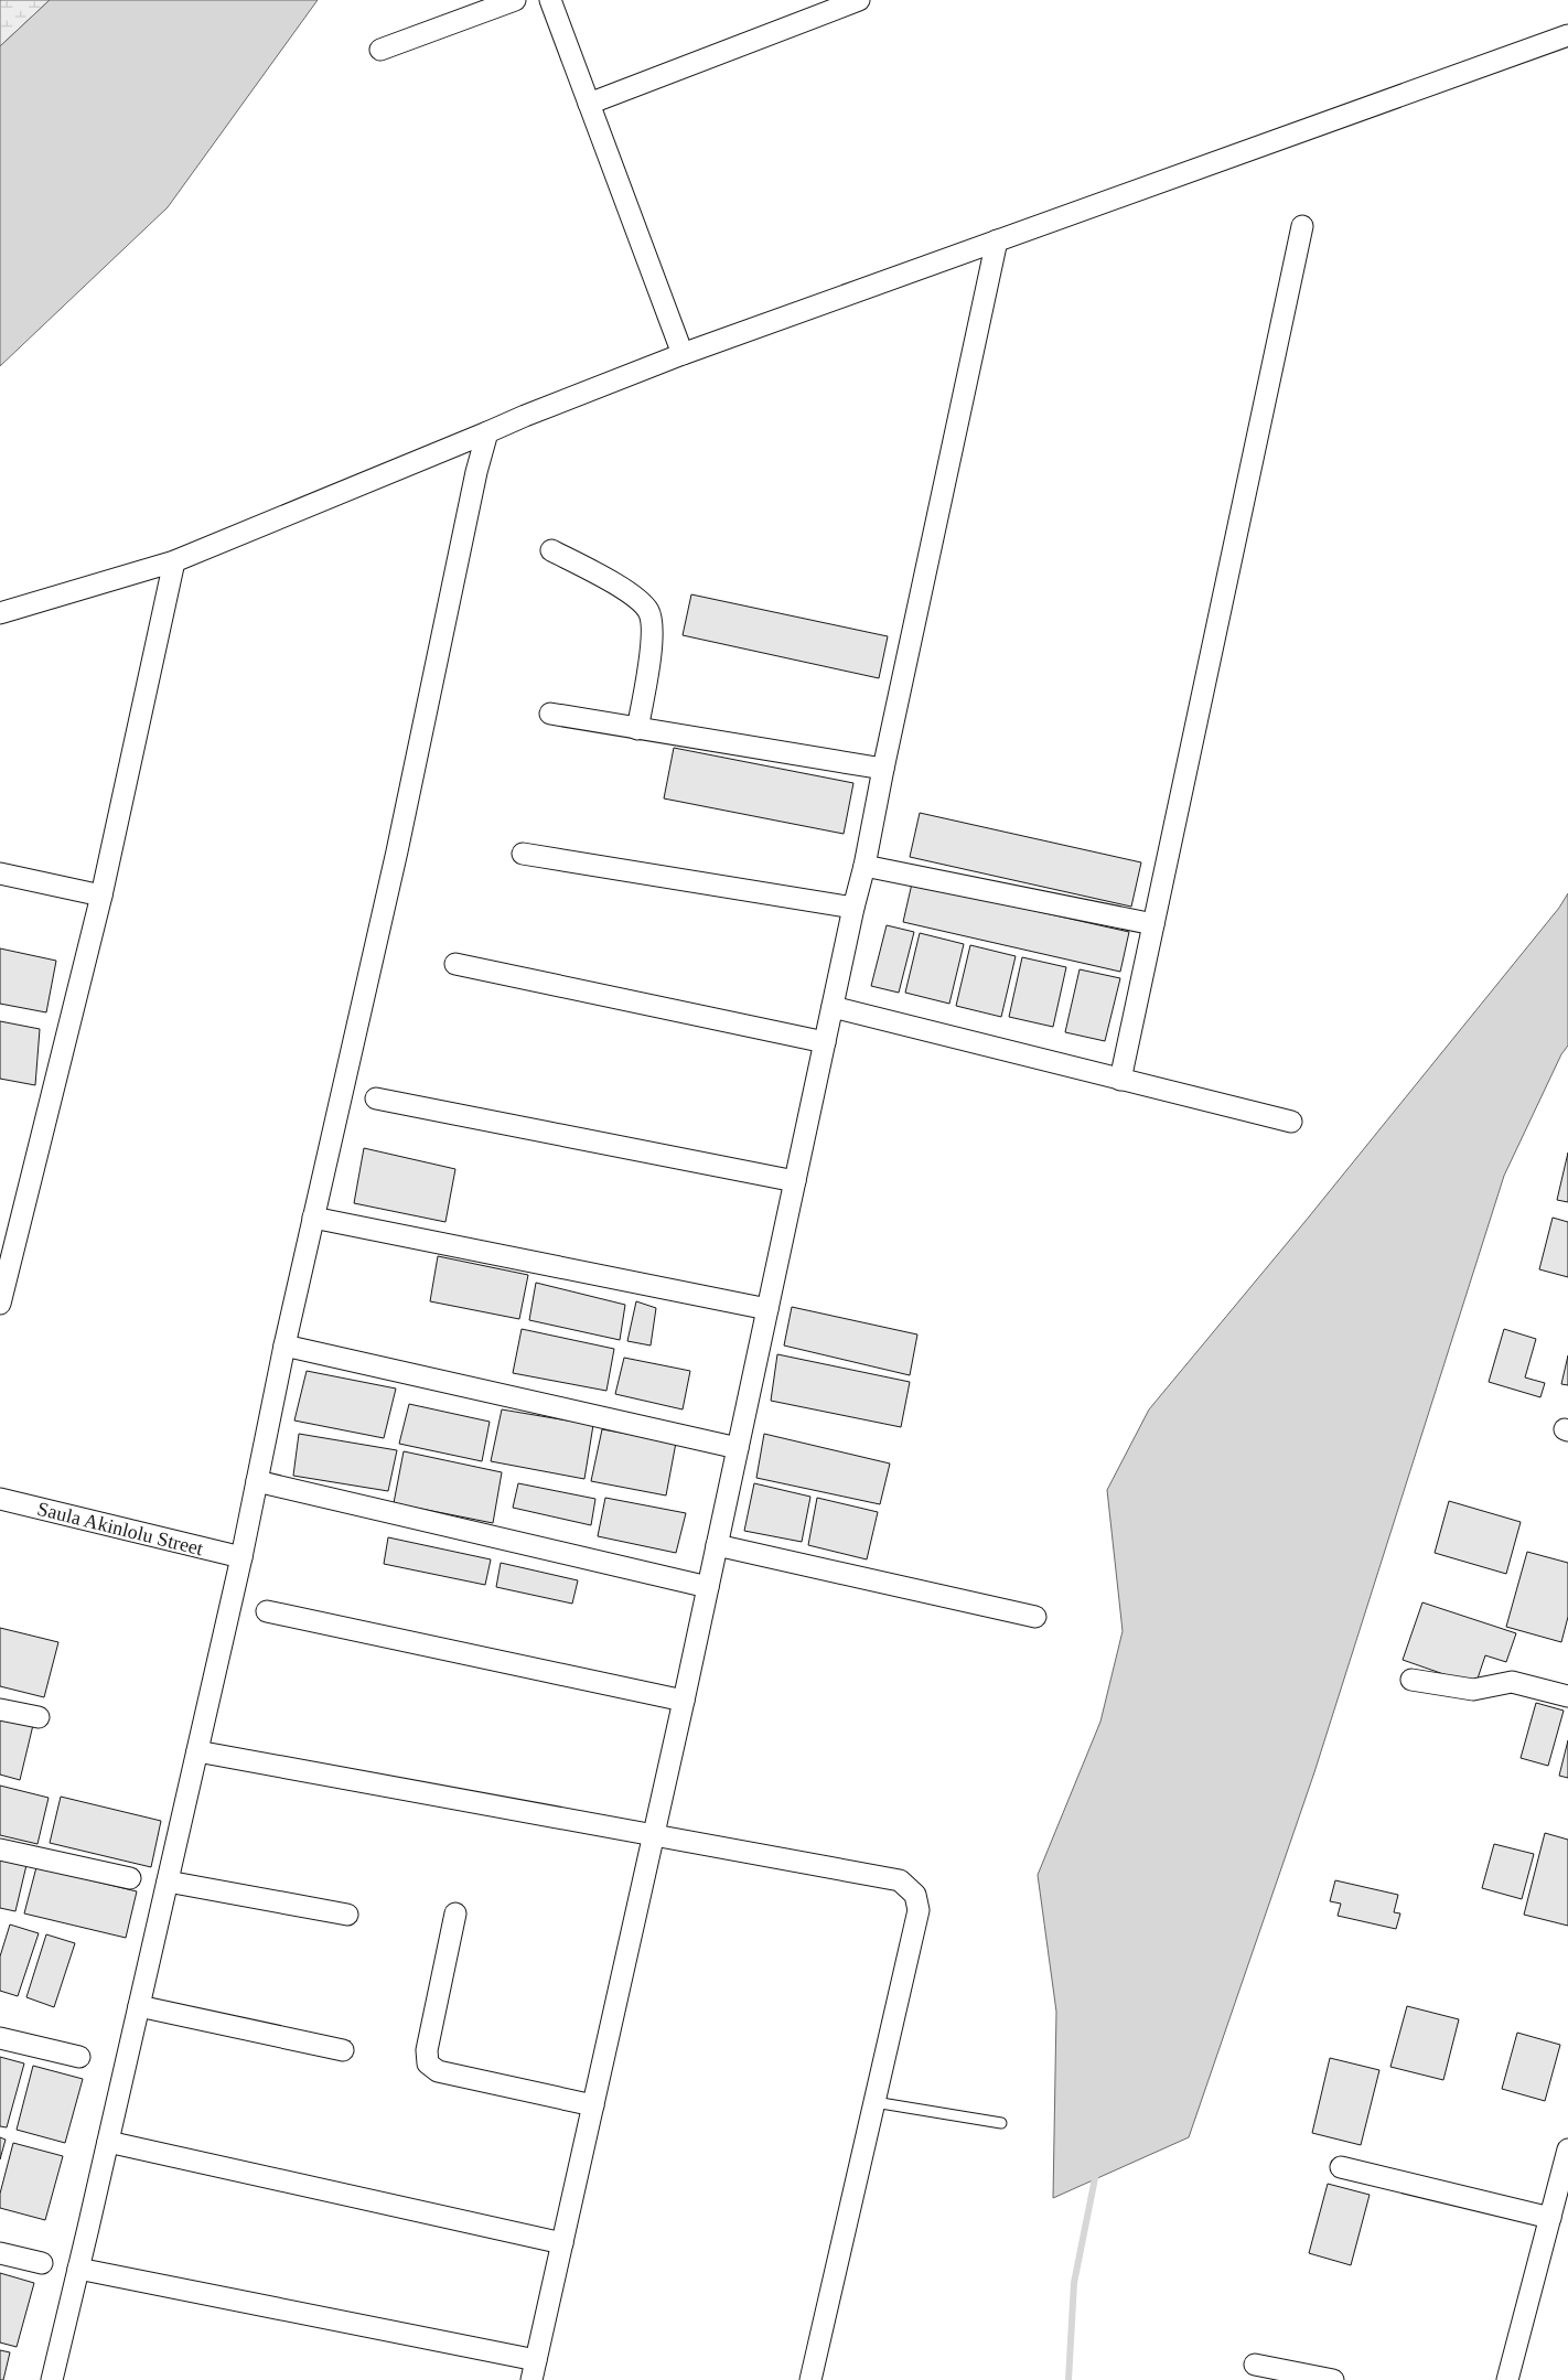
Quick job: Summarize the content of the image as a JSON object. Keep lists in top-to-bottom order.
{
  "streets": {
    "street": ["Saula Akinlolu Street"]
  }
}
